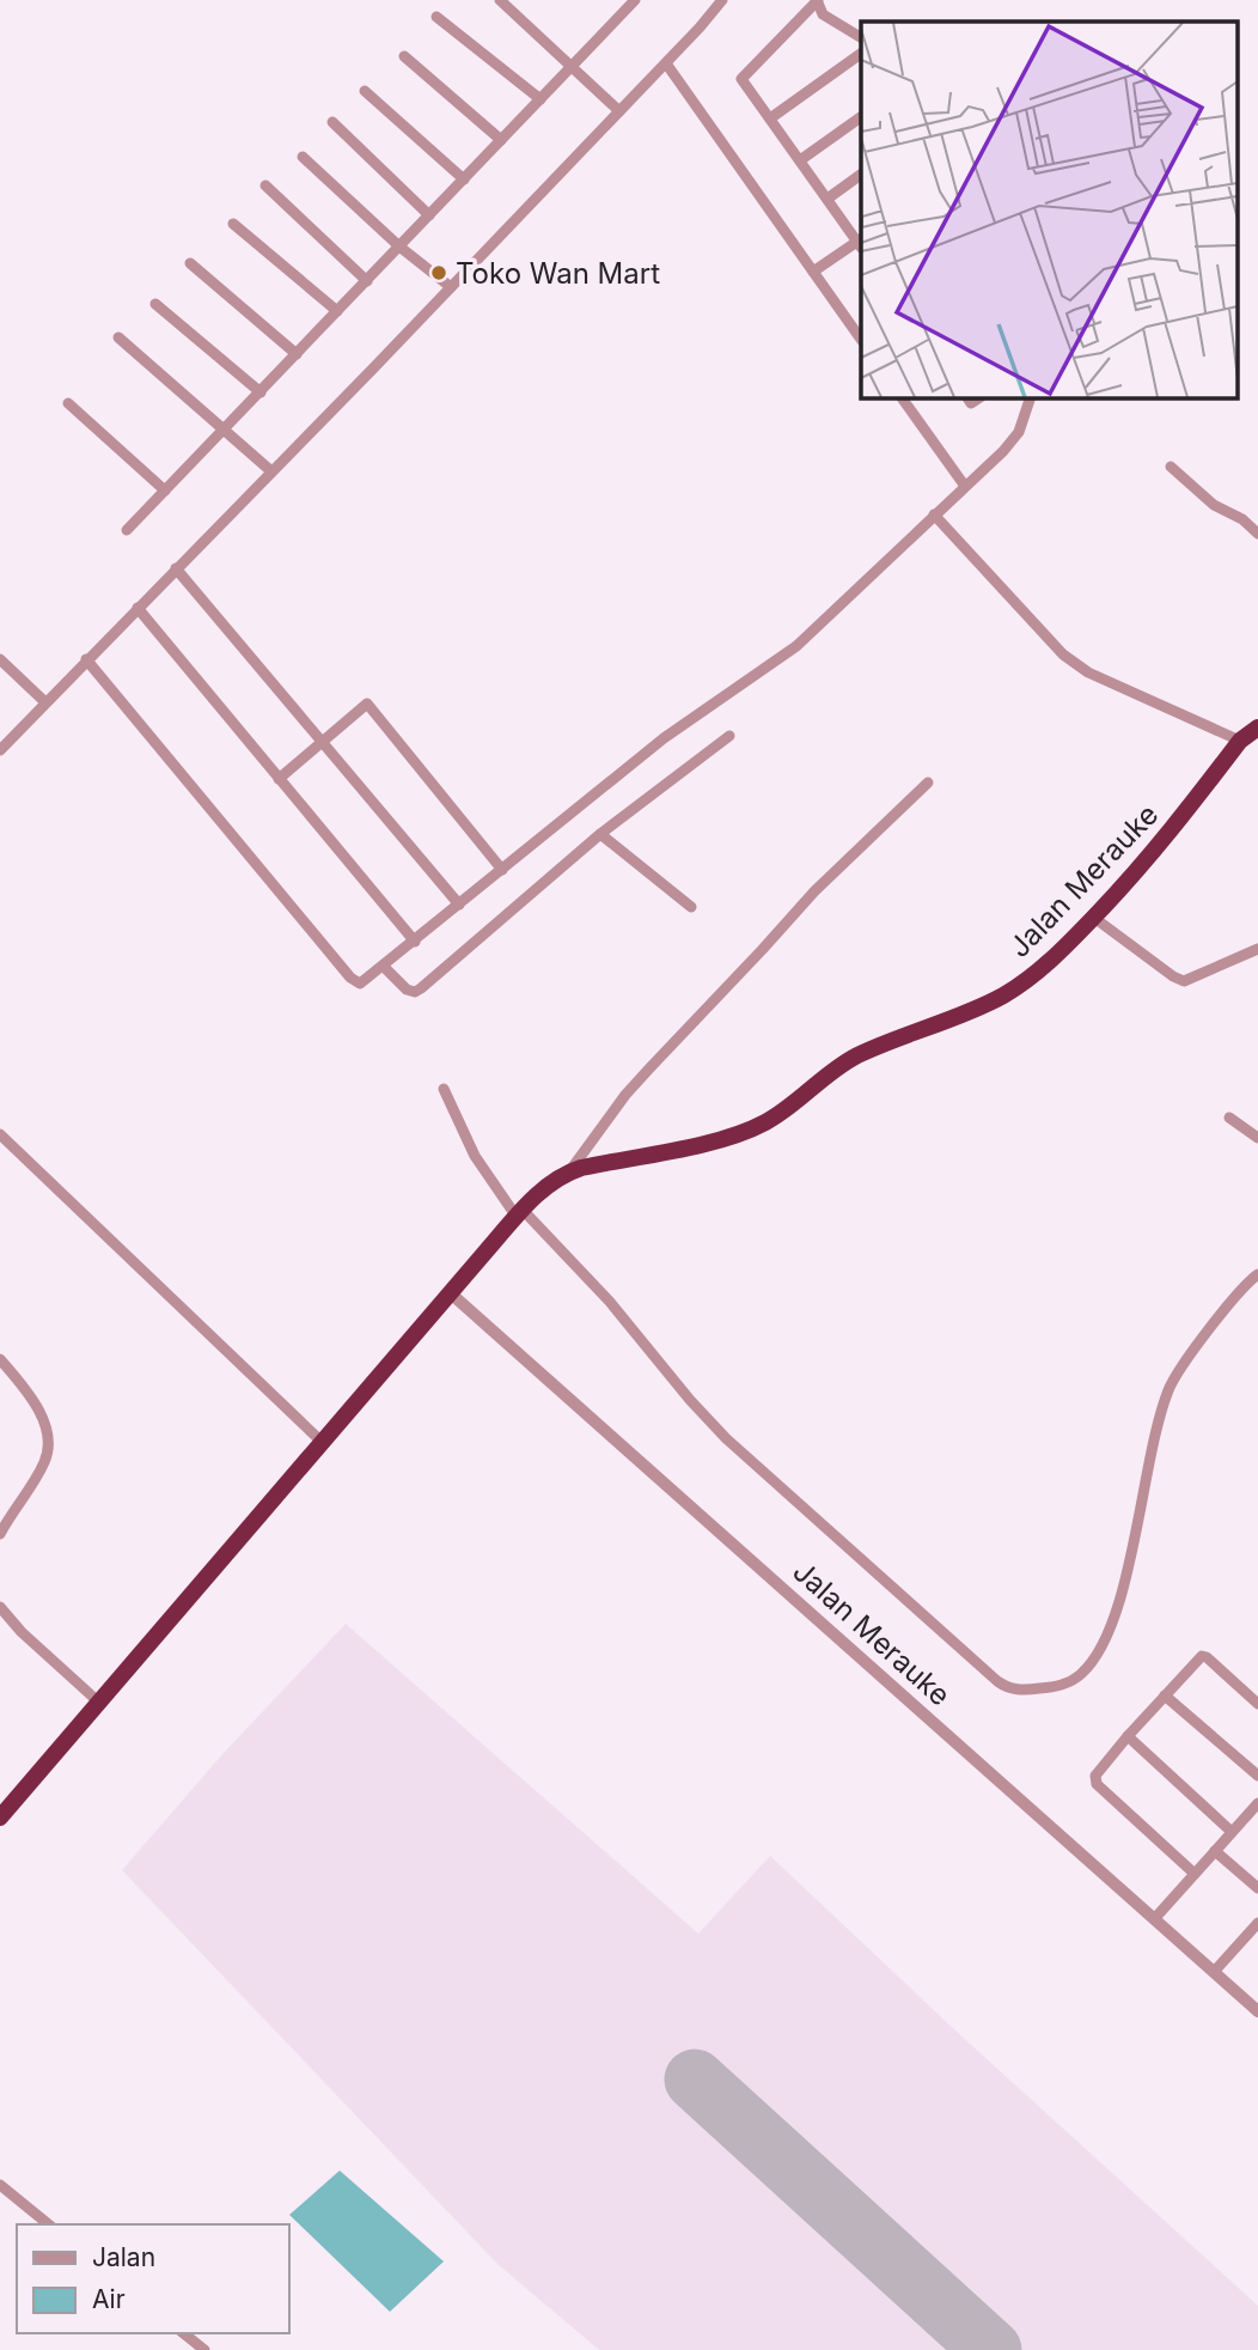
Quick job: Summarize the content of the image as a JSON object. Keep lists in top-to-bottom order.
{
  "streets": {
    "highway": ["Jalan Merauke"]
  },
  "places": ["Toko Wan Mart"],
  "legend": ["Jalan", "Air"]
}
